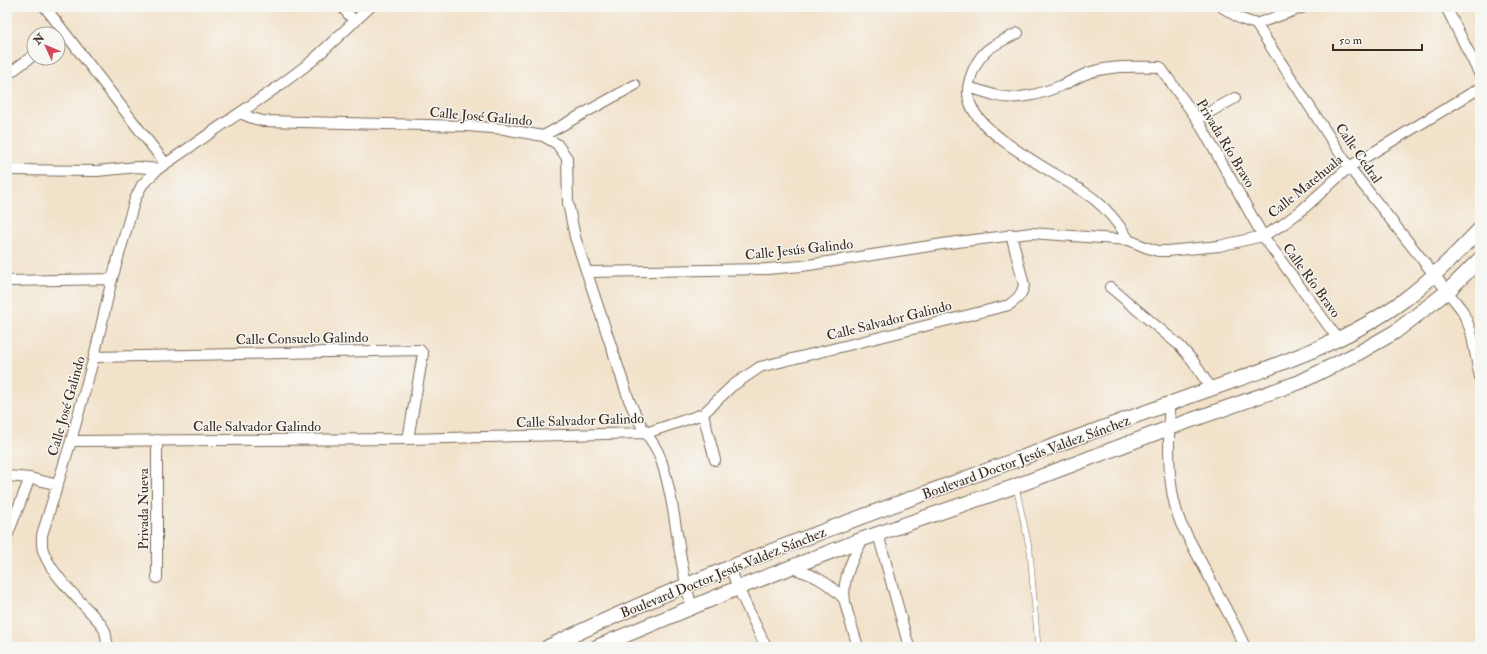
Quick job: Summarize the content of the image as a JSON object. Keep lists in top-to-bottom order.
{
  "streets": {
    "main road": ["Boulevard Doctor Jesús Valdez Sánchez"],
    "street": [
      "Calle José Galindo",
      "Privada Río Bravo",
      "Calle Cedral",
      "Calle Matehuala",
      "Calle Jesús Galindo",
      "Calle Río Bravo",
      "Calle Salvador Galindo",
      "Calle Consuelo Galindo",
      "Privada Nueva"
    ]
  },
  "crossings": [
    ["Calle José Galindo", "Calle Jesús Galindo"],
    ["Calle José Galindo", "Calle Salvador Galindo"],
    ["Calle José Galindo", "Calle Consuelo Galindo"],
    ["Calle José Galindo", "Boulevard Doctor Jesús Valdez Sánchez"],
    ["Privada Río Bravo", "Calle Matehuala"],
    ["Privada Río Bravo", "Calle Río Bravo"],
    ["Calle Cedral", "Calle Matehuala"],
    ["Calle Cedral", "Boulevard Doctor Jesús Valdez Sánchez"],
    ["Calle Matehuala", "Calle Jesús Galindo"],
    ["Calle Matehuala", "Calle Río Bravo"],
    ["Calle Matehuala", "Calle Salvador Galindo"],
    ["Calle Jesús Galindo", "Calle Salvador Galindo"],
    ["Calle Río Bravo", "Boulevard Doctor Jesús Valdez Sánchez"],
    ["Calle Salvador Galindo", "Calle Consuelo Galindo"],
    ["Calle Salvador Galindo", "Privada Nueva"]
  ],
  "scale_bar": "50 m",
  "north": "top left"
}
